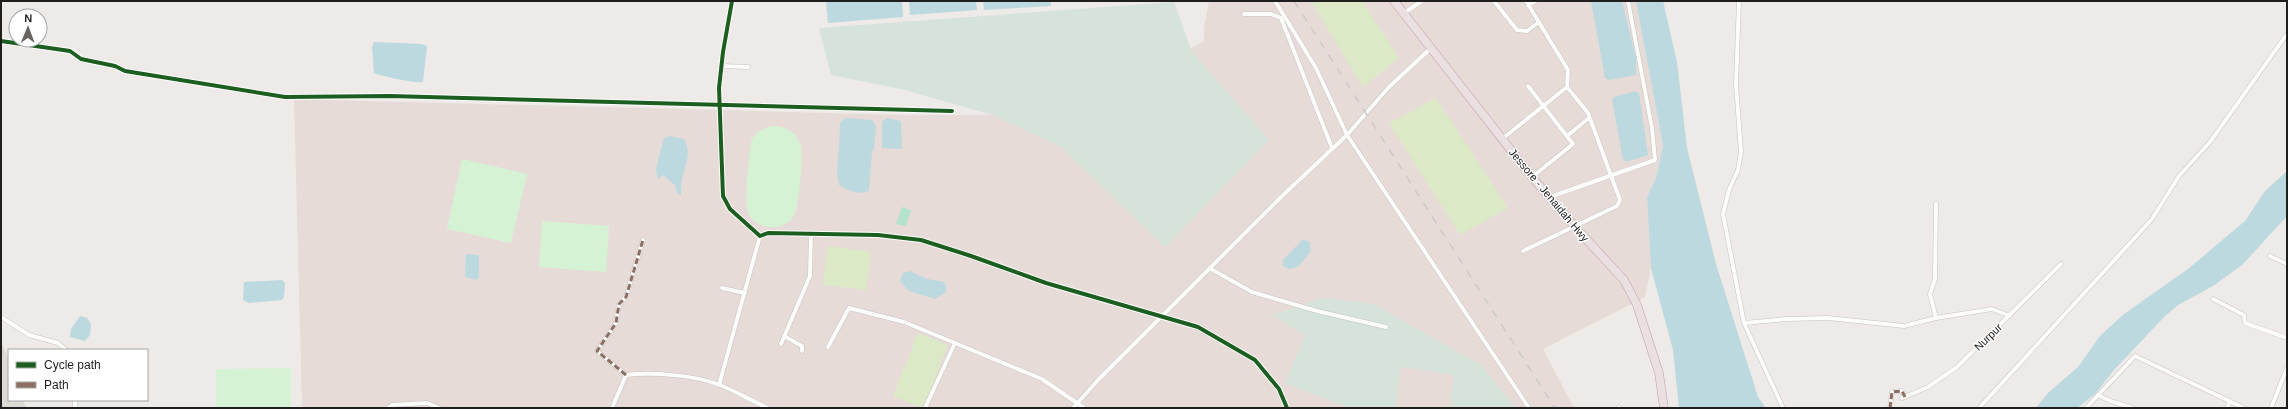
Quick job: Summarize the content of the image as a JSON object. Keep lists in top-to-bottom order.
{
  "streets": {
    "highway": ["Jessore - Jenaidah Hwy"],
    "street": ["Nurpur"]
  },
  "legend": ["Cycle path", "Path"],
  "north": "top"
}
